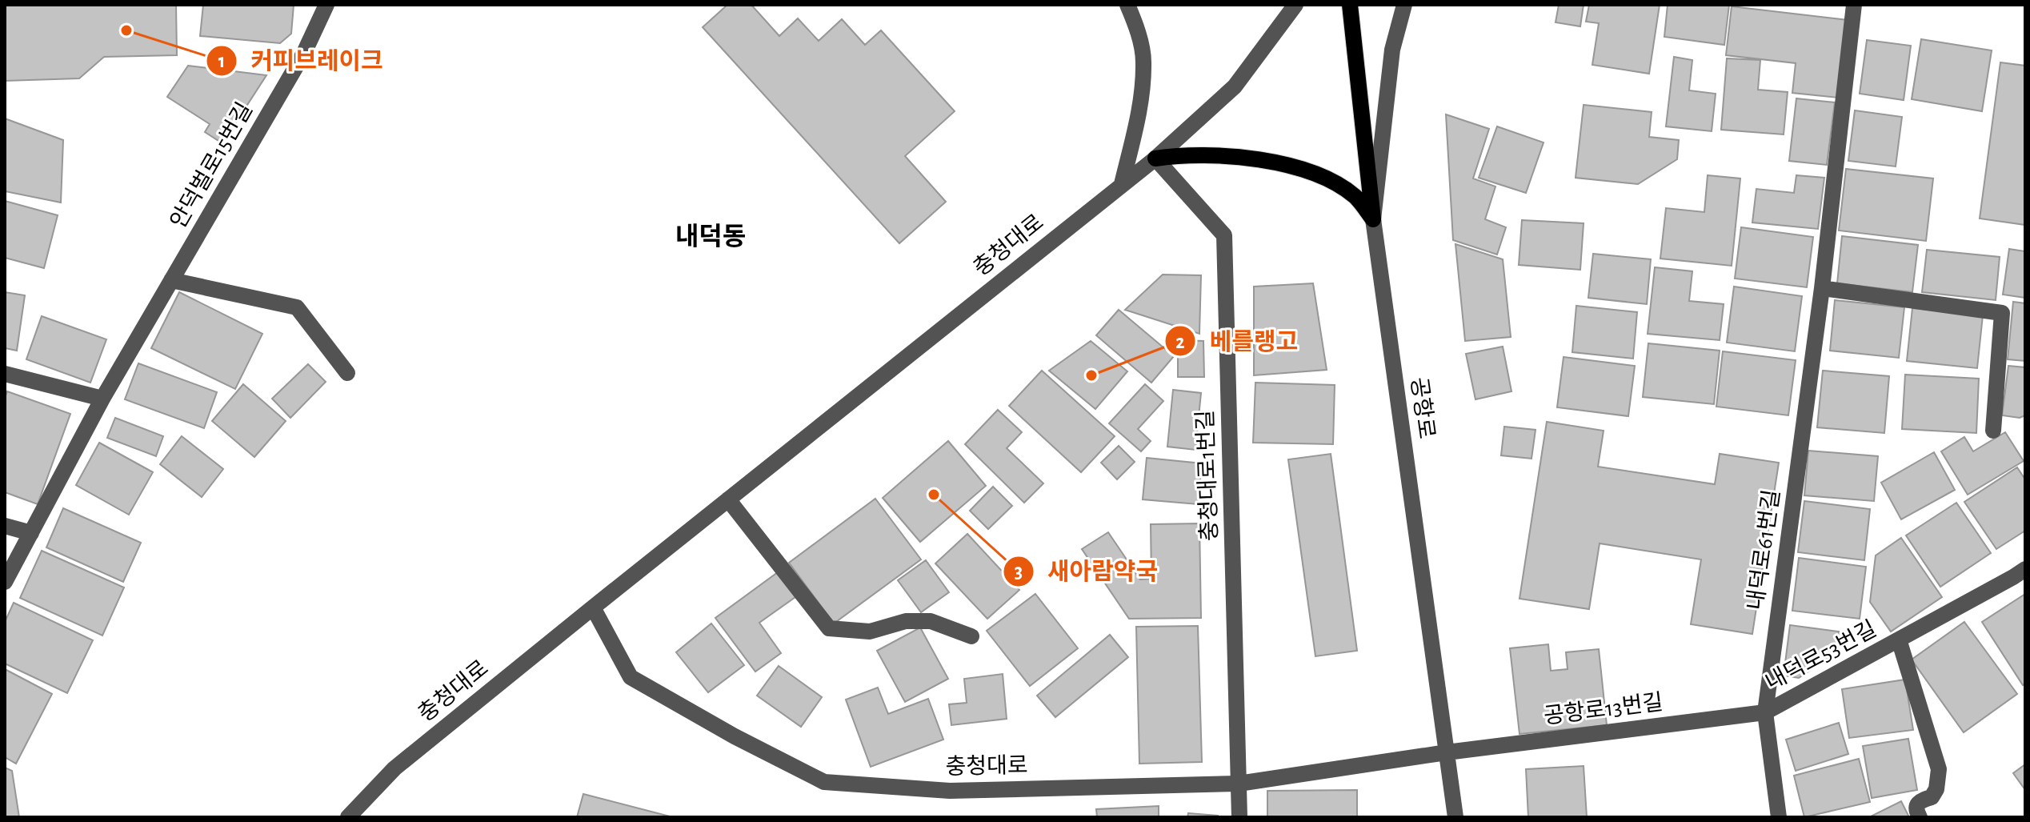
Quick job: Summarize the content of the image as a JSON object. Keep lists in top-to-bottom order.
{
  "streets": {
    "main road": ["공항로"],
    "street": [
      "안덕벌로15번길",
      "충청대로",
      "충청대로1번길",
      "내덕로61번길",
      "내덕로53번길",
      "공항로13번길"
    ]
  },
  "crossings": [
    ["충청대로", "공항로"],
    ["충청대로", "충청대로1번길"],
    ["충청대로", "공항로13번길"],
    ["공항로", "공항로13번길"],
    ["내덕로61번길", "내덕로53번길"],
    ["내덕로61번길", "공항로13번길"],
    ["내덕로53번길", "공항로13번길"]
  ],
  "districts": ["내덕동"],
  "places": ["커피브레이크", "베를랭고", "새아람약국"]
}
